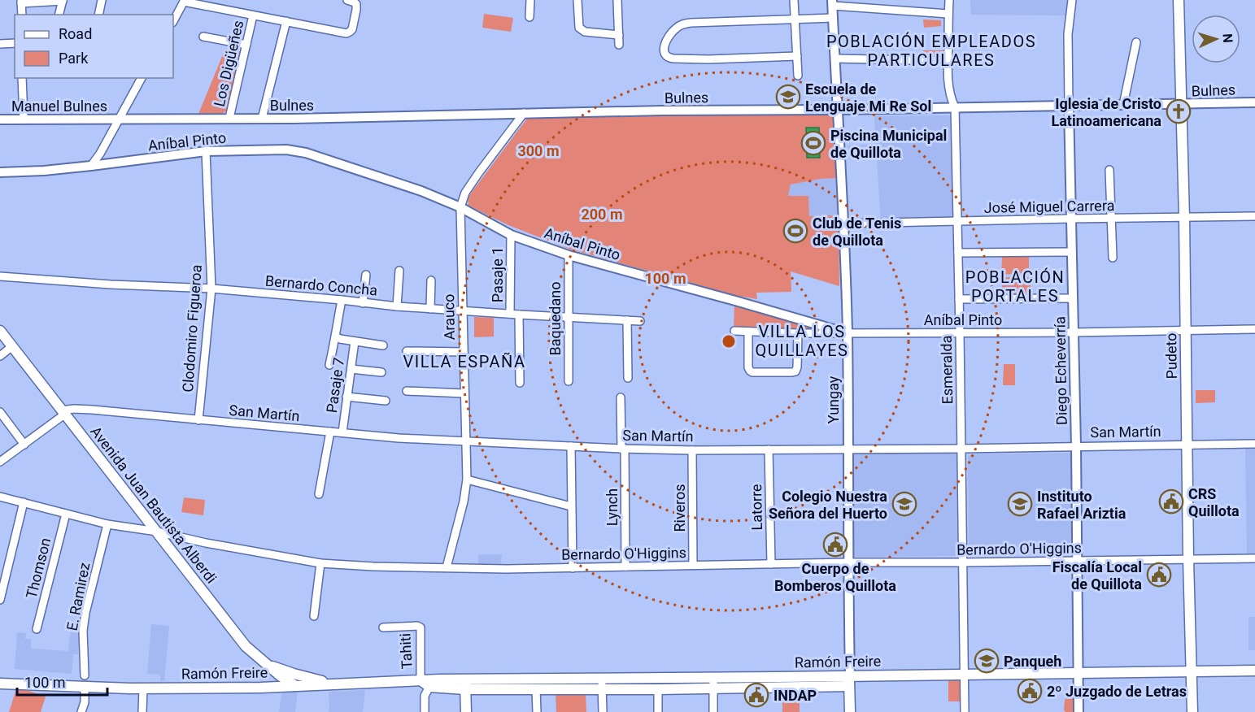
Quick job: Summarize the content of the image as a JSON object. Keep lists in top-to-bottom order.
{
  "streets": {
    "main road": [
      "Pudeto",
      "Yungay",
      "Avenida Juan Bautista Alberdi",
      "Ramón Freire"
    ],
    "street": [
      "Los Digüeñes",
      "Bulnes",
      "Manuel Bulnes",
      "Aníbal Pinto",
      "José Miguel Carrera",
      "Pasaje 1",
      "Bernardo Concha",
      "Arauco",
      "Baquedano",
      "Clodomiro Figueroa",
      "Esmeralda",
      "Diego Echeverría",
      "Pasaje 7",
      "San Martín",
      "Lynch",
      "Latorre",
      "Riveros",
      "Bernardo O'Higgins",
      "Thomson",
      "E. Ramirez",
      "Tahiti"
    ]
  },
  "crossings": [
    ["Los Digüeñes", "Bulnes"],
    ["Bulnes", "Manuel Bulnes"],
    ["Bulnes", "Arauco"],
    ["Bulnes", "Pudeto"],
    ["Bulnes", "Esmeralda"],
    ["Bulnes", "Diego Echeverría"],
    ["Bulnes", "Yungay"],
    ["Aníbal Pinto", "Pasaje 1"],
    ["Aníbal Pinto", "Arauco"],
    ["Aníbal Pinto", "Baquedano"],
    ["Aníbal Pinto", "Clodomiro Figueroa"],
    ["Aníbal Pinto", "Pudeto"],
    ["Aníbal Pinto", "Esmeralda"],
    ["Aníbal Pinto", "Diego Echeverría"],
    ["Aníbal Pinto", "Yungay"],
    ["José Miguel Carrera", "Pudeto"],
    ["José Miguel Carrera", "Esmeralda"],
    ["José Miguel Carrera", "Diego Echeverría"],
    ["José Miguel Carrera", "Yungay"],
    ["Pasaje 1", "Bernardo Concha"],
    ["Bernardo Concha", "Arauco"],
    ["Bernardo Concha", "Baquedano"],
    ["Bernardo Concha", "Clodomiro Figueroa"],
    ["Bernardo Concha", "Pasaje 7"],
    ["Arauco", "San Martín"],
    ["Arauco", "Bernardo O'Higgins"],
    ["Clodomiro Figueroa", "San Martín"],
    ["Pudeto", "San Martín"],
    ["Pudeto", "Bernardo O'Higgins"],
    ["Pudeto", "Ramón Freire"],
    ["Esmeralda", "San Martín"],
    ["Esmeralda", "Bernardo O'Higgins"],
    ["Esmeralda", "Ramón Freire"],
    ["Diego Echeverría", "San Martín"],
    ["Diego Echeverría", "Bernardo O'Higgins"],
    ["Diego Echeverría", "Ramón Freire"],
    ["Pasaje 7", "San Martín"],
    ["Yungay", "San Martín"],
    ["Yungay", "Bernardo O'Higgins"],
    ["Yungay", "Ramón Freire"],
    ["San Martín", "Avenida Juan Bautista Alberdi"],
    ["San Martín", "Lynch"],
    ["San Martín", "Latorre"],
    ["San Martín", "Riveros"],
    ["Avenida Juan Bautista Alberdi", "Bernardo O'Higgins"],
    ["Avenida Juan Bautista Alberdi", "Ramón Freire"],
    ["Lynch", "Bernardo O'Higgins"],
    ["Latorre", "Bernardo O'Higgins"],
    ["Riveros", "Bernardo O'Higgins"],
    ["Bernardo O'Higgins", "Thomson"],
    ["Bernardo O'Higgins", "E. Ramirez"],
    ["Tahiti", "Ramón Freire"]
  ],
  "districts": [
    "POBLACIÓN EMPLEADOS PARTICULARES",
    "POBLACIÓN PORTALES",
    "VILLA LOS QUILLAYES",
    "VILLA ESPAÑA"
  ],
  "places": {
    "school or university": [
      "Escuela de Lenguaje Mi Re Sol",
      "Colegio Nuestra Señora del Huerto",
      "Instituto Rafael Ariztia",
      "Panqueh"
    ],
    "church": ["Iglesia de Cristo Latinoamericana"],
    "sports": ["Piscina Municipal de Quillota", "Club de Tenis de Quillota"],
    "public building": [
      "CRS Quillota",
      "Cuerpo de Bomberos Quillota",
      "Fiscalía Local de Quillota",
      "2º Juzgado de Letras",
      "INDAP"
    ]
  },
  "legend": ["Road", "Park"],
  "scale_bar": "100 m",
  "north": "right",
  "rings": ["300 m", "200 m", "100 m"]
}
